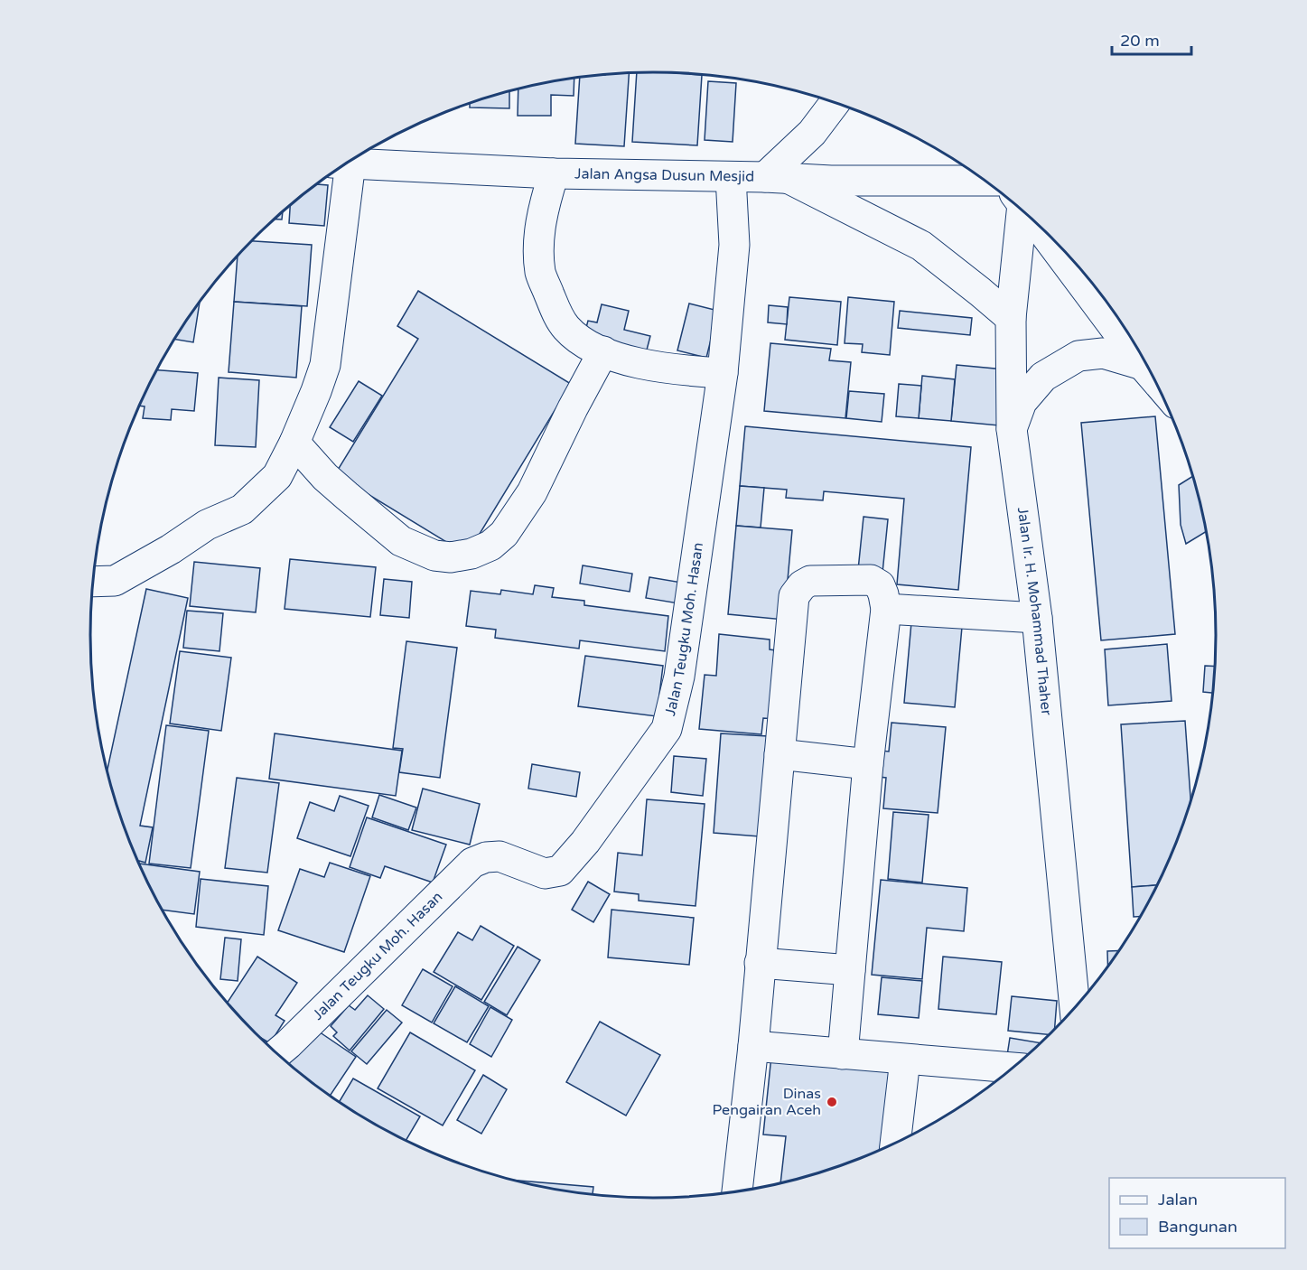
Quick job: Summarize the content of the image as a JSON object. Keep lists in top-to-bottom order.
{
  "streets": {
    "main road": ["Jalan Angsa Dusun Mesjid", "Jalan Ir. H. Mohammad Thaher", "Jalan Teugku Moh. Hasan"]
  },
  "crossings": [
    ["Jalan Angsa Dusun Mesjid", "Jalan Teugku Moh. Hasan"]
  ],
  "places": ["Dinas Pengairan Aceh"],
  "legend": ["Jalan", "Bangunan"],
  "scale_bar": "20 m"
}
